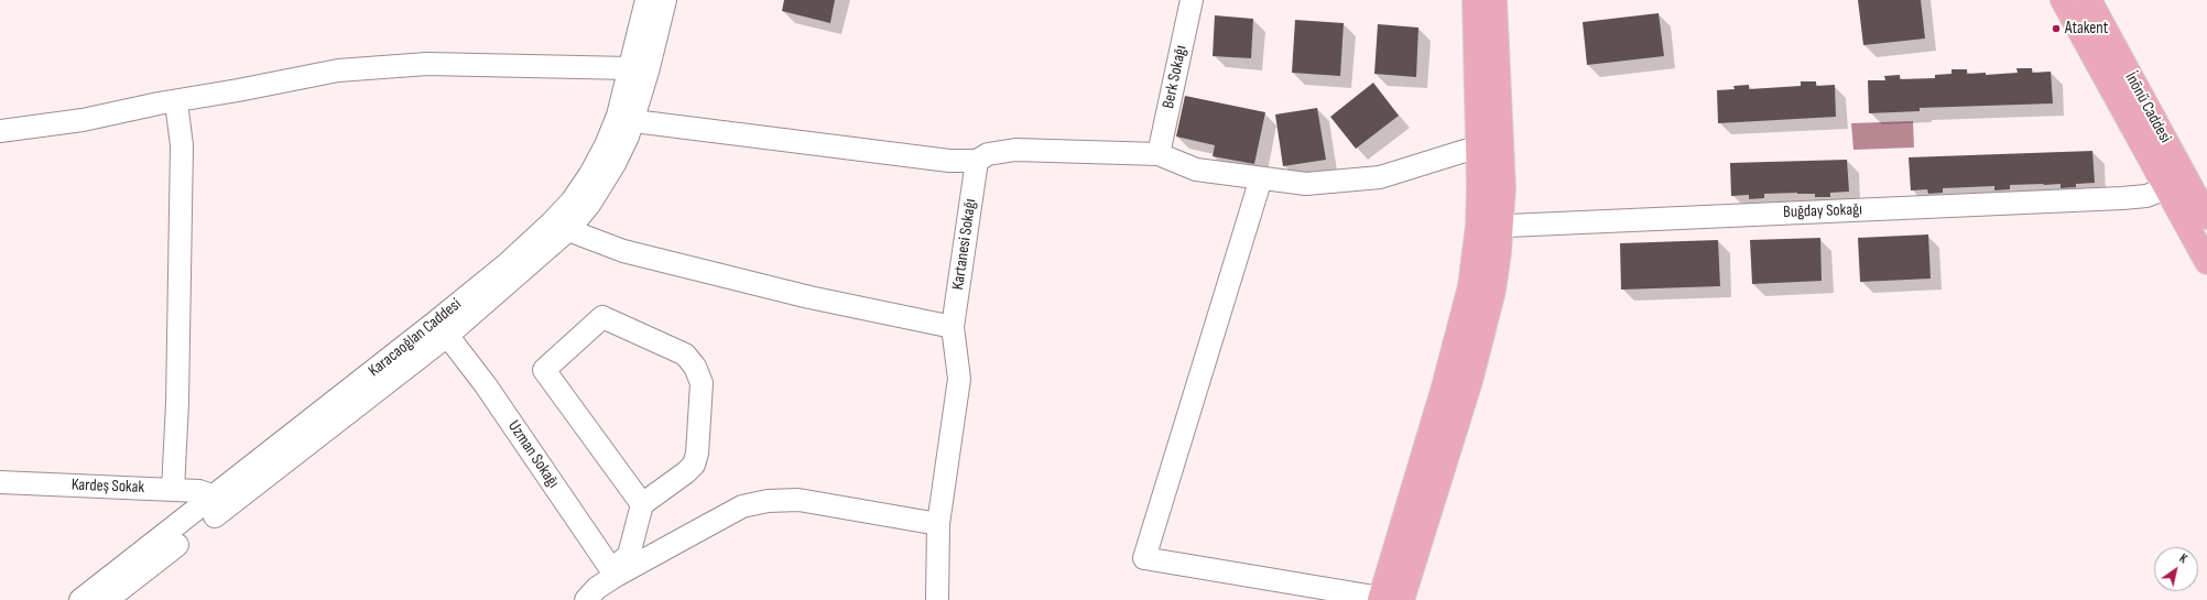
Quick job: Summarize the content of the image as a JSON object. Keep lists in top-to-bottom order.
{
  "streets": {
    "main road": ["İnönü Caddesi"],
    "street": [
      "Berk Sokağı",
      "Buğday Sokağı",
      "Kartanesi Sokağı",
      "Karacaoğlan Caddesi",
      "Uzman Sokağı",
      "Kardeş Sokak"
    ]
  },
  "crossings": [
    ["Karacaoğlan Caddesi", "Uzman Sokağı"],
    ["Karacaoğlan Caddesi", "Kardeş Sokak"]
  ],
  "places": ["Atakent"],
  "north": "top right"
}
